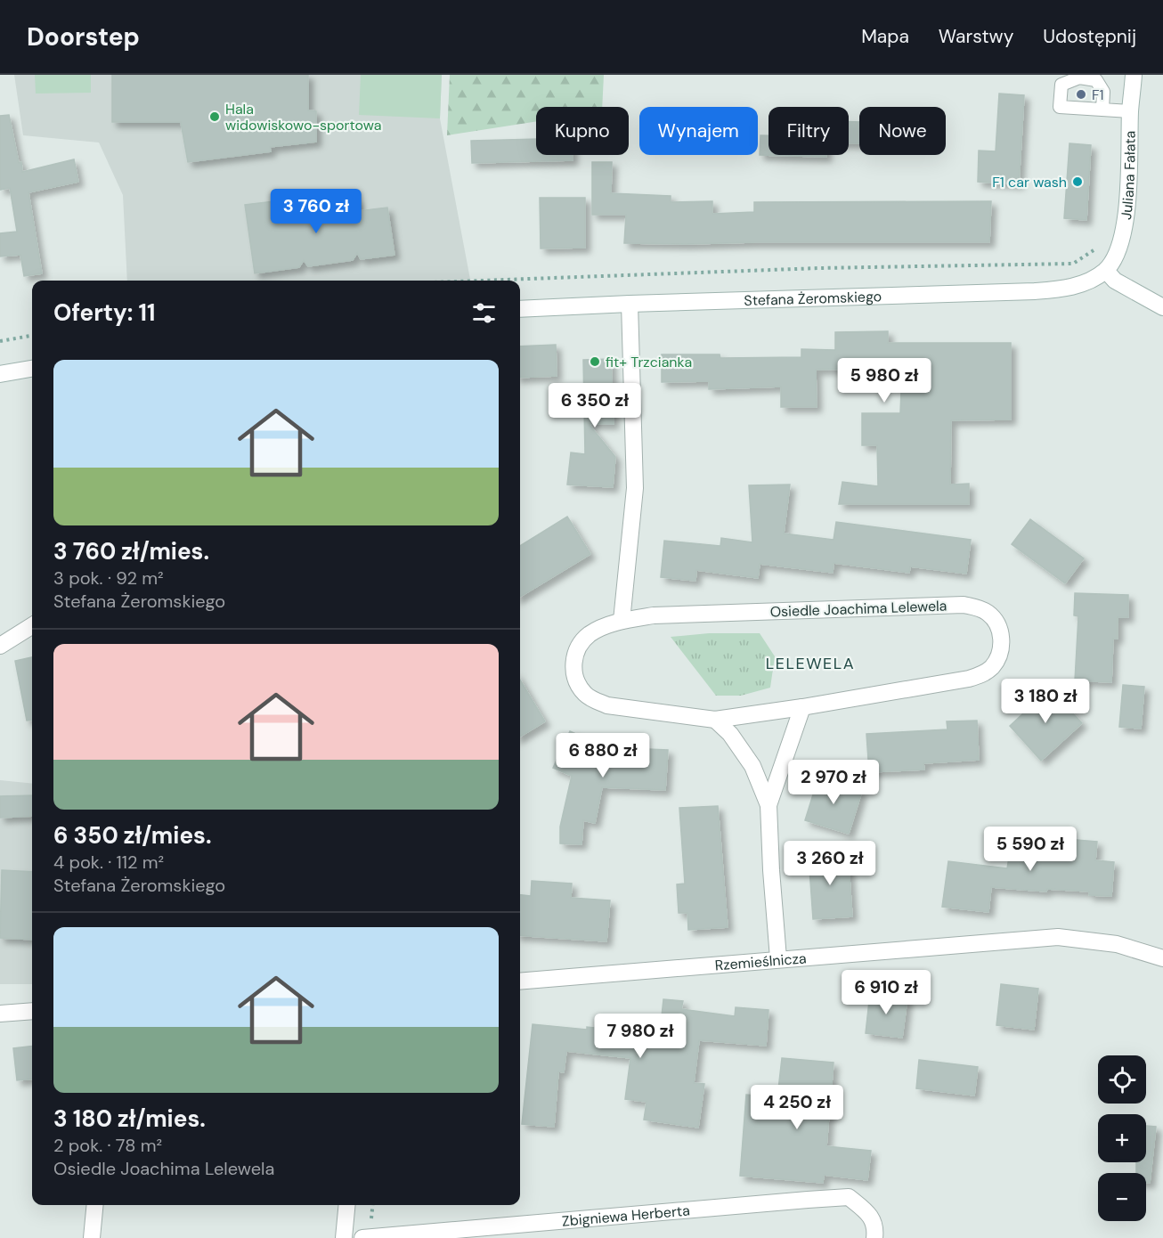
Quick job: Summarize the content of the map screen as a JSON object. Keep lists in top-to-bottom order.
{
  "streets": {
    "street": [
      "Juliana Fałata",
      "Stefana Żeromskiego",
      "Osiedle Joachima Lelewela",
      "Rzemieślnicza",
      "Zbigniewa Herberta"
    ]
  },
  "crossings": [
    ["Juliana Fałata", "Stefana Żeromskiego"]
  ],
  "districts": ["LELEWELA"],
  "places": [
    "F1",
    "Hala widowiskowo-sportowa",
    "F1 car wash",
    "fit+ Trzcianka"
  ],
  "page": {
    "header": "Doorstep",
    "nav": ["Mapa", "Warstwy", "Udostępnij"],
    "chip": [
      "Kupno",
      "Wynajem",
      "Filtry",
      "Nowe"
    ],
    "price": [
      "3 760 zł",
      "5 980 zł",
      "6 350 zł",
      "3 180 zł",
      "6 880 zł",
      "2 970 zł",
      "5 590 zł",
      "3 260 zł",
      "6 910 zł",
      "7 980 zł",
      "4 250 zł"
    ],
    "heading": "Oferty: 11",
    "list": [
      {
        "name": "3 760 zł/mies.",
        "note": "3 pok. · 92 m² · Stefana Żeromskiego"
      },
      {
        "name": "6 350 zł/mies.",
        "note": "4 pok. · 112 m² · Stefana Żeromskiego"
      },
      {
        "name": "3 180 zł/mies.",
        "note": "2 pok. · 78 m² · Osiedle Joachima Lelewela"
      }
    ],
    "map_buttons": ["+", "−"]
  }
}
